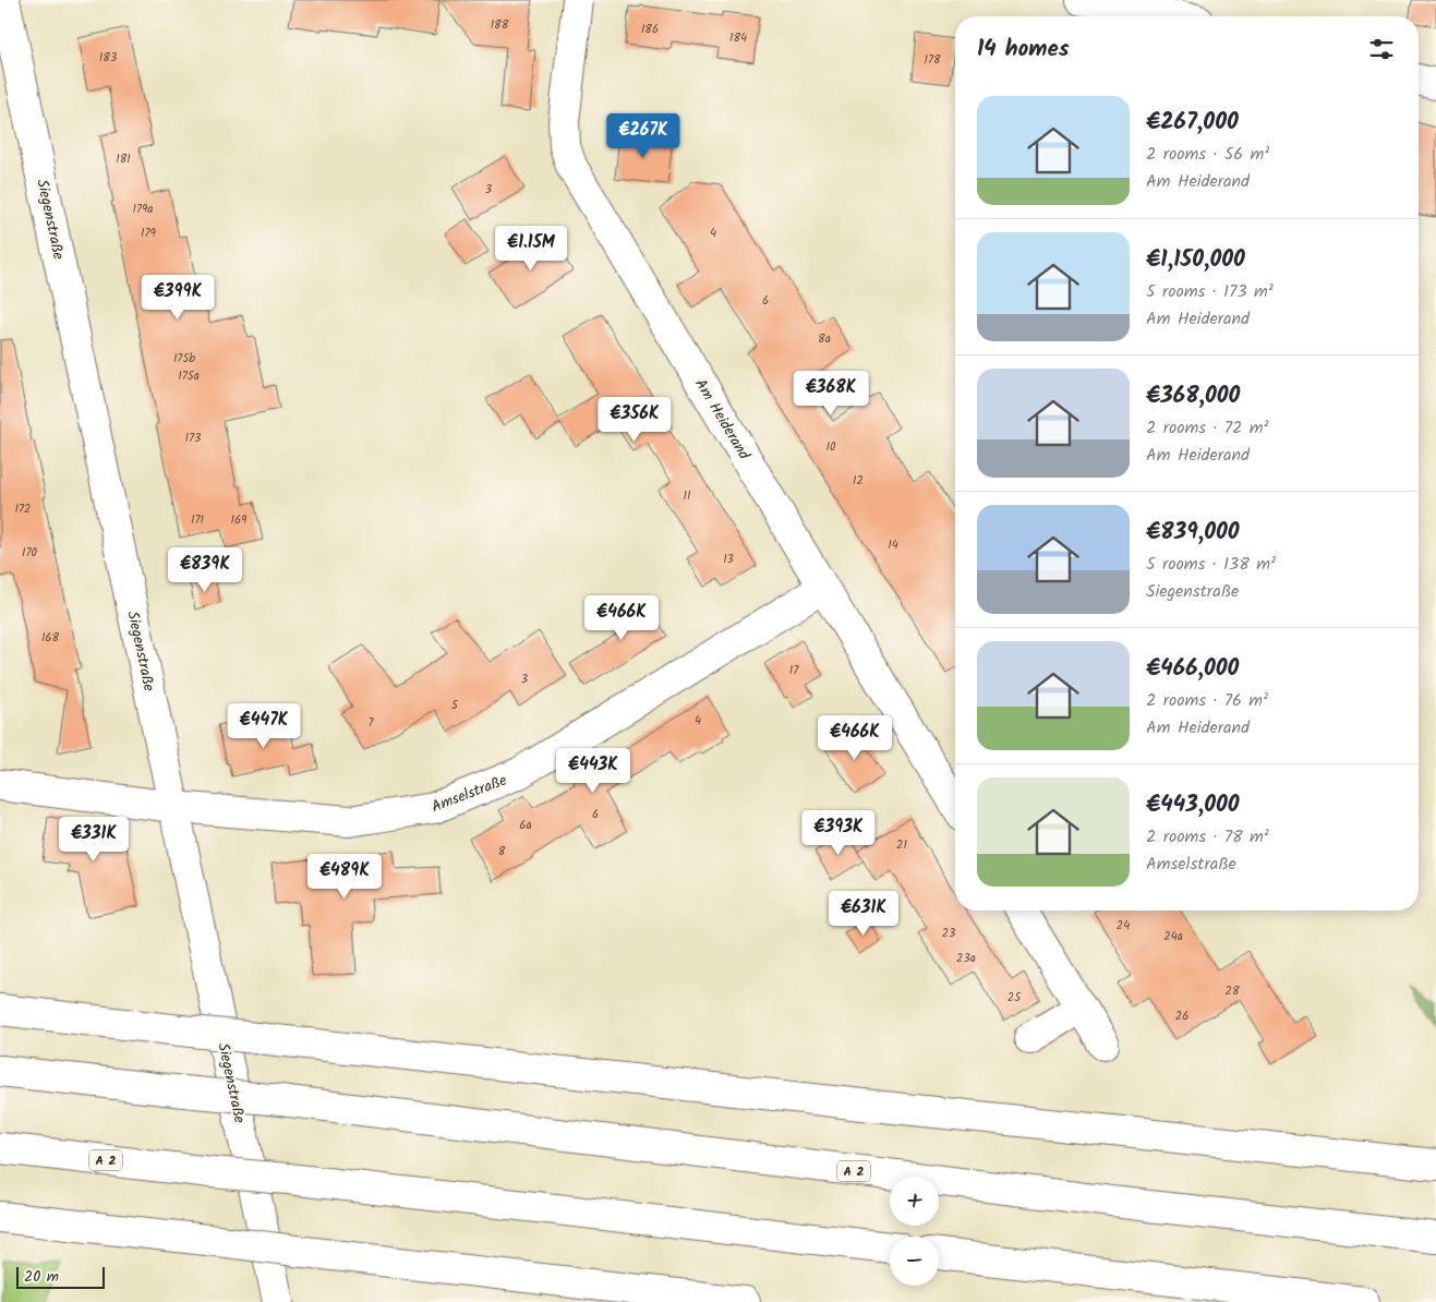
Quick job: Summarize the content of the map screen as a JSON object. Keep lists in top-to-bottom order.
{
  "streets": {
    "main road": [
      "Siegenstraße",
      "Am Heiderand",
      "Amselstraße",
      "A 2"
    ]
  },
  "crossings": [
    ["Siegenstraße", "Amselstraße"],
    ["Am Heiderand", "Amselstraße"]
  ],
  "house_numbers": [
    "188",
    "186",
    "184",
    "183",
    "178",
    "181",
    "3",
    "179a",
    "179",
    "4",
    "6",
    "8a",
    "175b",
    "175a",
    "173",
    "10",
    "12",
    "11",
    "172",
    "171",
    "169",
    "14",
    "170",
    "13",
    "168",
    "17",
    "3",
    "5",
    "4",
    "7",
    "6",
    "6a",
    "21",
    "8",
    "24",
    "23",
    "24a",
    "23a",
    "28",
    "25",
    "26"
  ],
  "scale_bar": "20 m",
  "page": {
    "heading": "14 homes",
    "list": [
      {
        "name": "€267,000",
        "note": "2 rooms · 56 m² · Am Heiderand"
      },
      {
        "name": "€1,150,000",
        "note": "5 rooms · 173 m² · Am Heiderand"
      },
      {
        "name": "€368,000",
        "note": "2 rooms · 72 m² · Am Heiderand"
      },
      {
        "name": "€839,000",
        "note": "5 rooms · 138 m² · Siegenstraße"
      },
      {
        "name": "€466,000",
        "note": "2 rooms · 76 m² · Am Heiderand"
      },
      {
        "name": "€443,000",
        "note": "2 rooms · 78 m² · Amselstraße"
      }
    ],
    "price": [
      "€267K",
      "€1.15M",
      "€399K",
      "€368K",
      "€356K",
      "€839K",
      "€466K",
      "€447K",
      "€466K",
      "€443K",
      "€393K",
      "€331K",
      "€489K",
      "€631K"
    ],
    "map_buttons": ["+", "−"],
    "scale": "20 m"
  }
}
